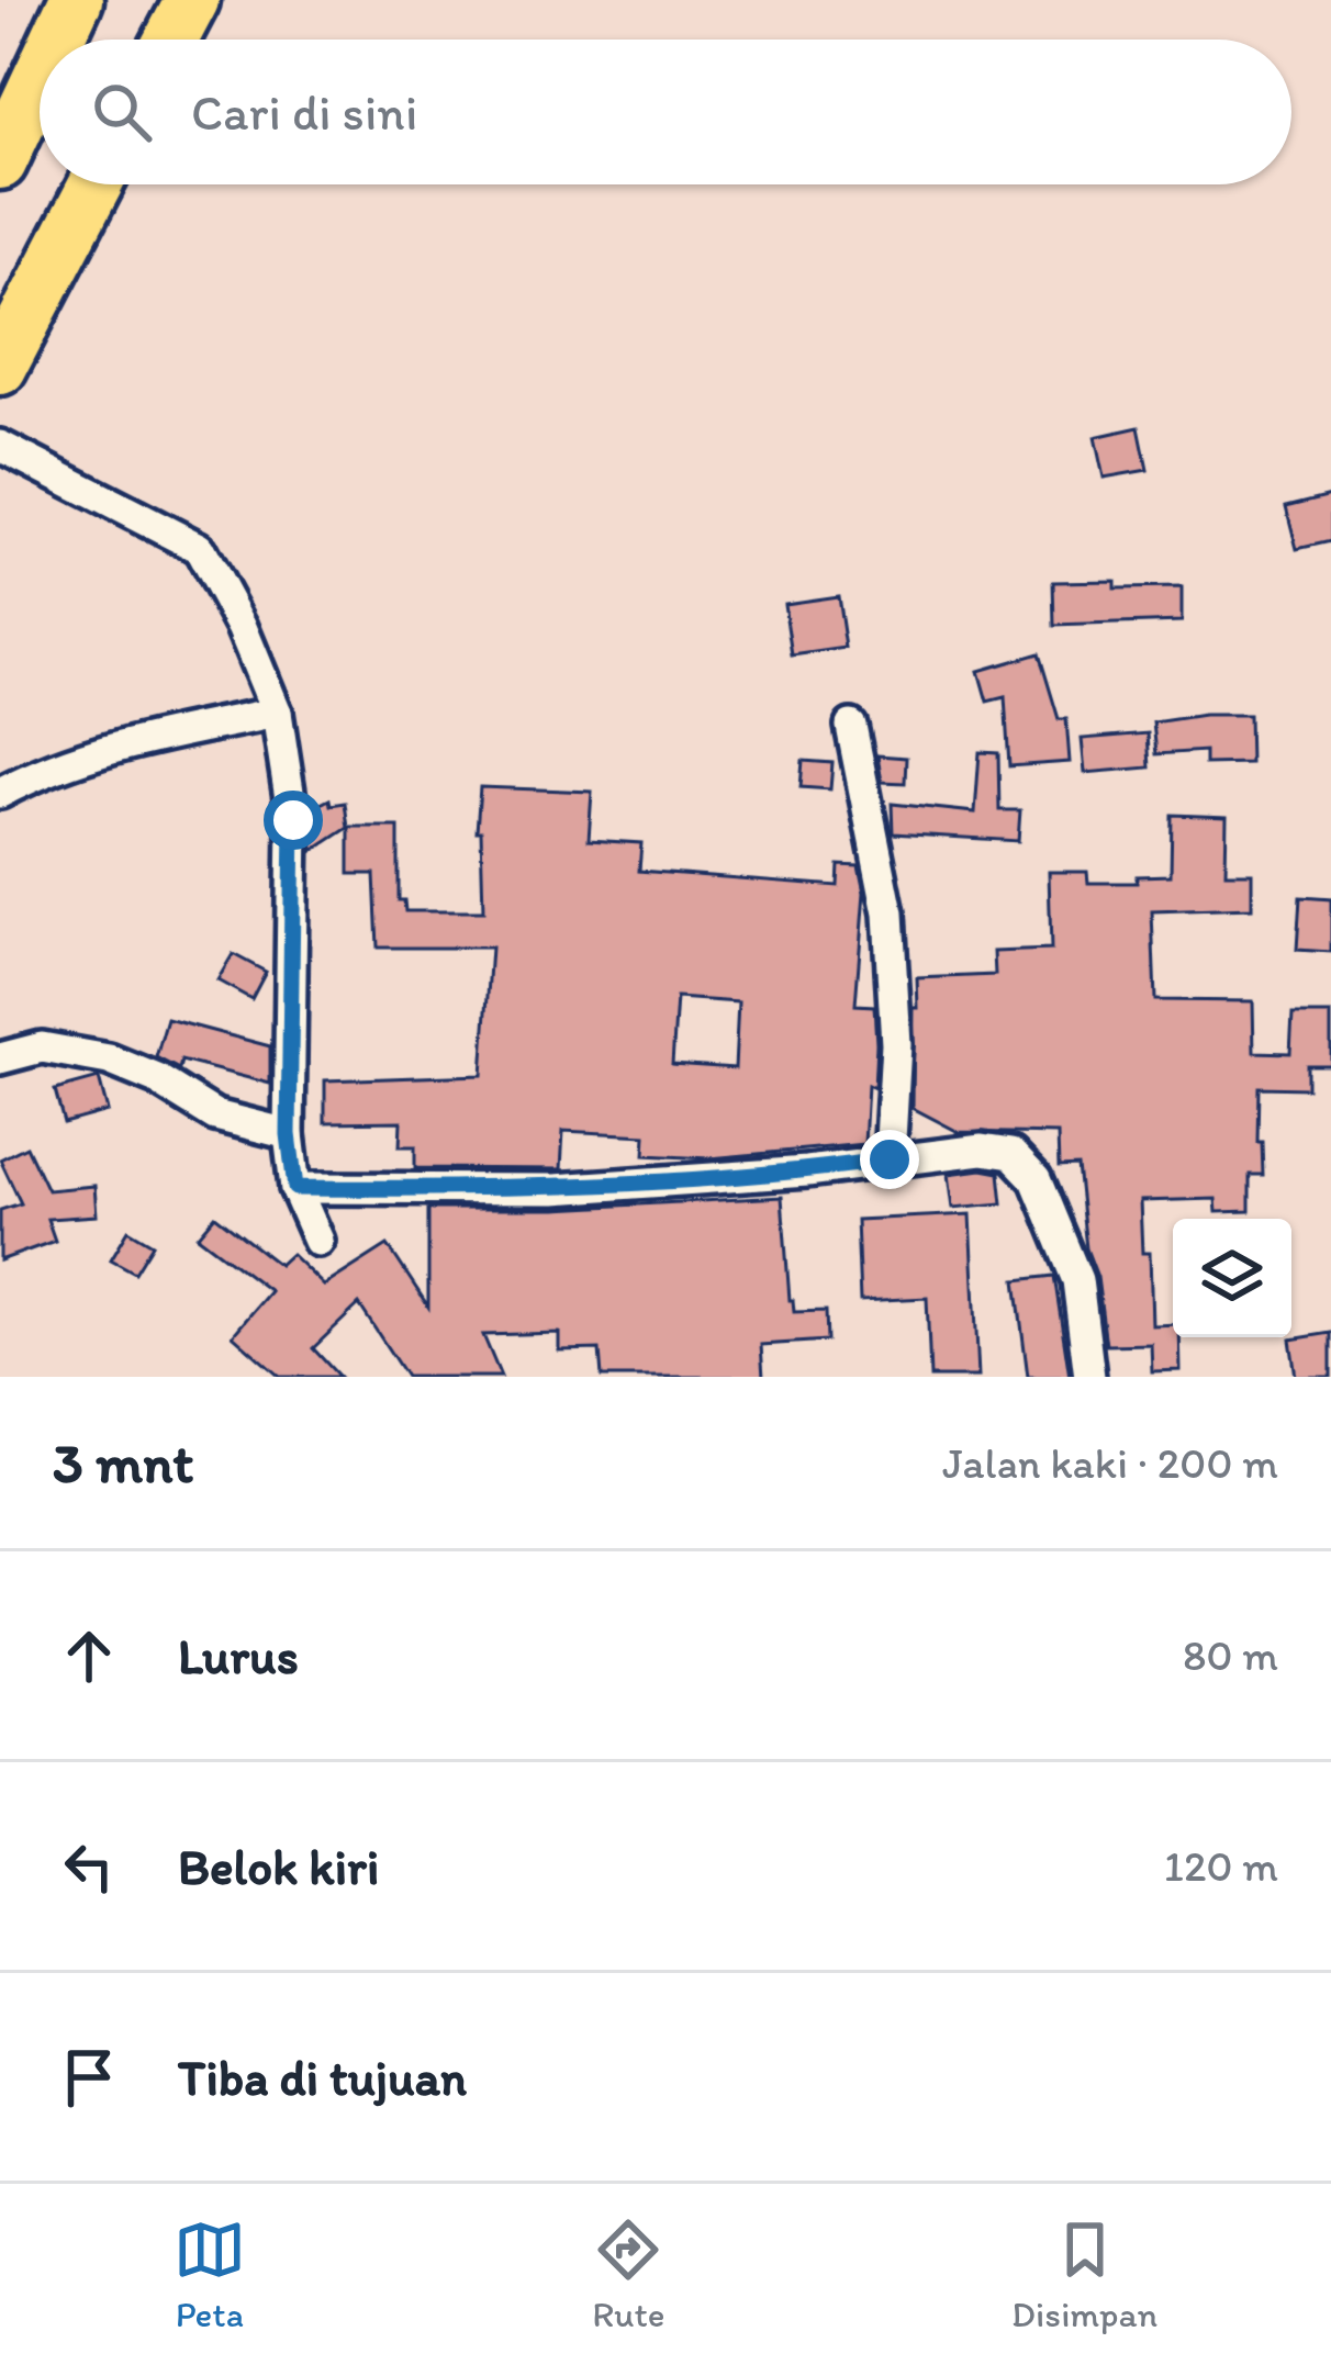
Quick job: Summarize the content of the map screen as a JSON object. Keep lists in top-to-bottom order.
{
  "page": {
    "search": "Cari di sini",
    "heading": ["3 mnt", "Jalan kaki · 200 m"],
    "list": [
      ["Lurus", "80 m"],
      ["Belok kiri", "120 m"],
      "Tiba di tujuan"
    ],
    "nav": ["Peta", "Rute", "Disimpan"]
  }
}
